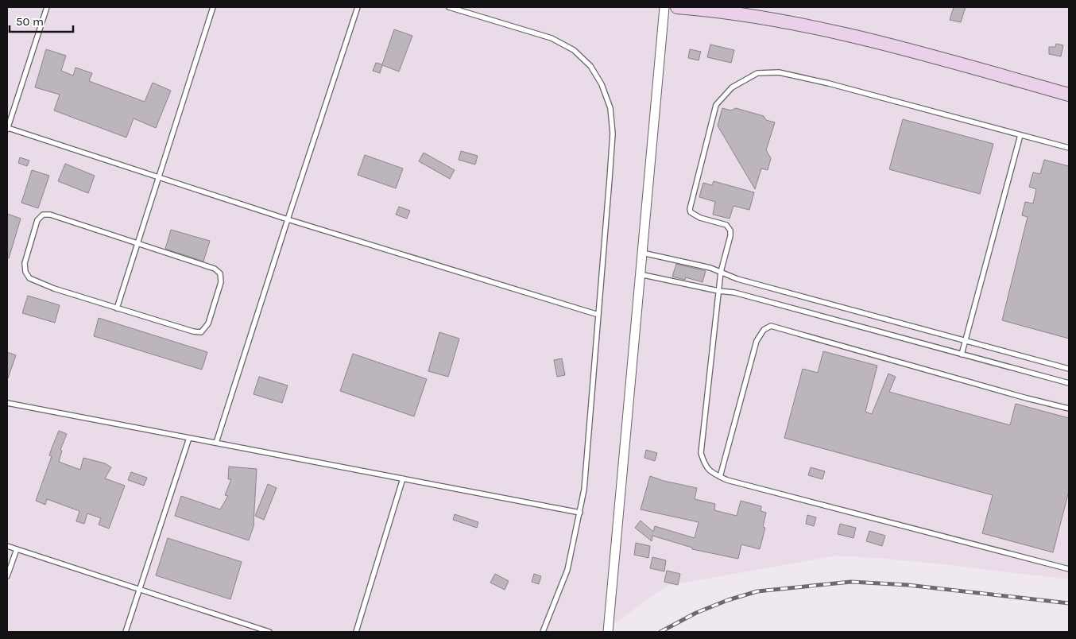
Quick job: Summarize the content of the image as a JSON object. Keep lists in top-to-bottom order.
{
  "scale_bar": "50 m"
}
